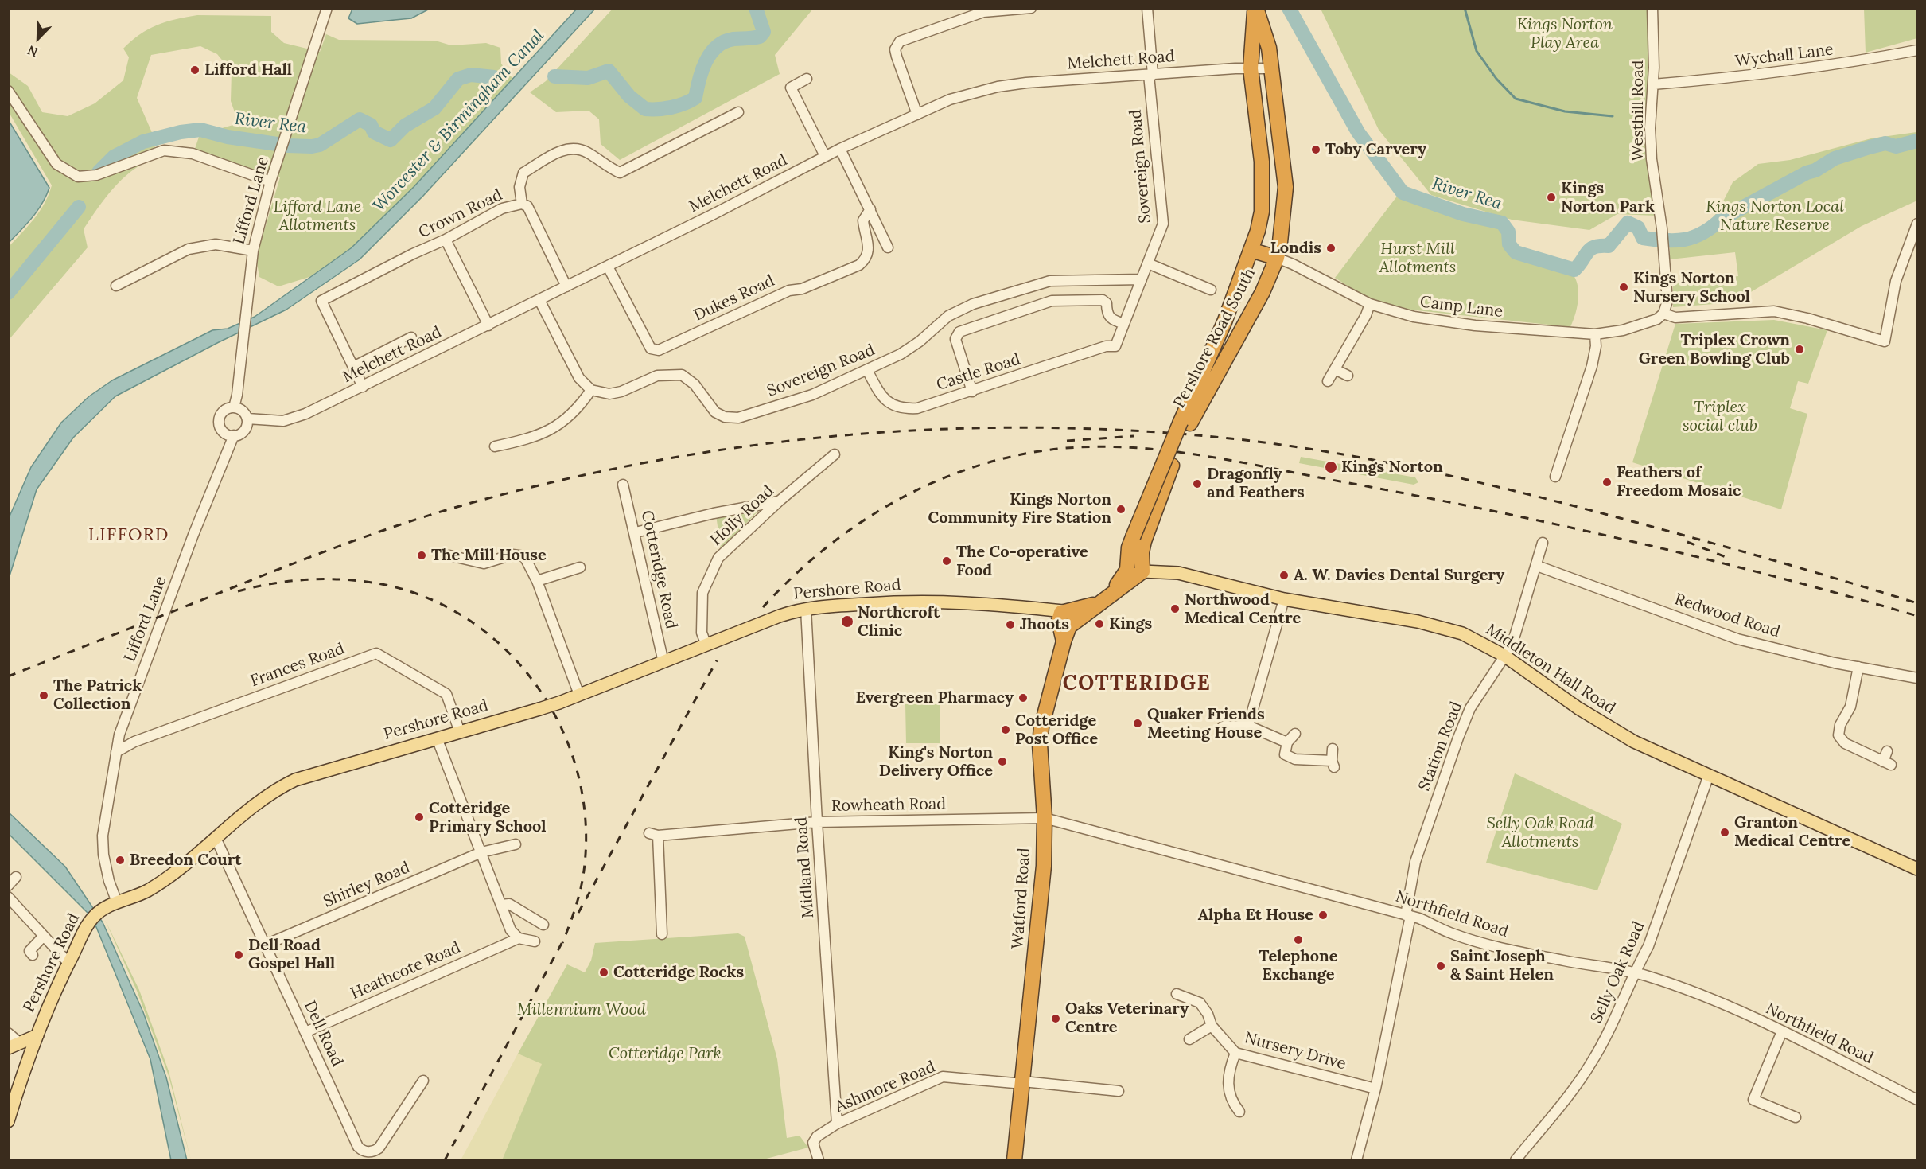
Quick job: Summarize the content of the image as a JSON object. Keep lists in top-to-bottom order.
{
  "streets": {
    "highway": ["Pershore Road South", "Watford Road"],
    "main road": ["Pershore Road", "Middleton Hall Road"],
    "street": [
      "Wychall Lane",
      "Melchett Road",
      "Westhill Road",
      "Sovereign Road",
      "Lifford Lane",
      "Crown Road",
      "Dukes Road",
      "Camp Lane",
      "Castle Road",
      "Holly Road",
      "Cotteridge Road",
      "Redwood Road",
      "Frances Road",
      "Station Road",
      "Rowheath Road",
      "Midland Road",
      "Shirley Road",
      "Northfield Road",
      "Heathcote Road",
      "Selly Oak Road",
      "Dell Road",
      "Nursery Drive",
      "Ashmore Road"
    ]
  },
  "crossings": [
    ["Wychall Lane", "Westhill Road"],
    ["Melchett Road", "Sovereign Road"],
    ["Melchett Road", "Lifford Lane"],
    ["Melchett Road", "Dukes Road"],
    ["Melchett Road", "Pershore Road South"],
    ["Westhill Road", "Camp Lane"],
    ["Sovereign Road", "Castle Road"],
    ["Lifford Lane", "Pershore Road"],
    ["Lifford Lane", "Frances Road"],
    ["Camp Lane", "Pershore Road South"],
    ["Pershore Road South", "Middleton Hall Road"],
    ["Holly Road", "Pershore Road"],
    ["Cotteridge Road", "Pershore Road"],
    ["Pershore Road", "Frances Road"],
    ["Pershore Road", "Midland Road"],
    ["Pershore Road", "Watford Road"],
    ["Pershore Road", "Dell Road"],
    ["Redwood Road", "Station Road"],
    ["Middleton Hall Road", "Station Road"],
    ["Middleton Hall Road", "Selly Oak Road"],
    ["Station Road", "Northfield Road"],
    ["Station Road", "Nursery Drive"],
    ["Rowheath Road", "Midland Road"],
    ["Rowheath Road", "Watford Road"],
    ["Rowheath Road", "Northfield Road"],
    ["Midland Road", "Ashmore Road"],
    ["Shirley Road", "Dell Road"],
    ["Watford Road", "Northfield Road"],
    ["Watford Road", "Ashmore Road"],
    ["Northfield Road", "Selly Oak Road"],
    ["Heathcote Road", "Dell Road"]
  ],
  "districts": ["LIFFORD", "COTTERIDGE"],
  "water": ["Worcester & Birmingham Canal", "River Rea"],
  "parks": [
    "Kings Norton Play Area",
    "Lifford Lane Allotments",
    "Kings Norton Local Nature Reserve",
    "Hurst Mill Allotments",
    "Triplex social club",
    "Selly Oak Road Allotments",
    "Millennium Wood",
    "Cotteridge Park"
  ],
  "places": [
    "Lifford Hall",
    "Toby Carvery",
    "Kings Norton Park",
    "Londis",
    "Kings Norton Nursery School",
    "Triplex Crown Green Bowling Club",
    "Kings Norton",
    "Feathers of Freedom Mosaic",
    "Dragonfly and Feathers",
    "Kings Norton Community Fire Station",
    "The Mill House",
    "The Co-operative Food",
    "A. W. Davies Dental Surgery",
    "Northwood Medical Centre",
    "Northcroft Clinic",
    "Kings",
    "Jhoots",
    "The Patrick Collection",
    "Evergreen Pharmacy",
    "Quaker Friends Meeting House",
    "Cotteridge Post Office",
    "King's Norton Delivery Office",
    "Cotteridge Primary School",
    "Granton Medical Centre",
    "Breedon Court",
    "Alpha Et House",
    "Telephone Exchange",
    "Dell Road Gospel Hall",
    "Saint Joseph & Saint Helen",
    "Cotteridge Rocks",
    "Oaks Veterinary Centre"
  ],
  "north": "bottom left"
}
